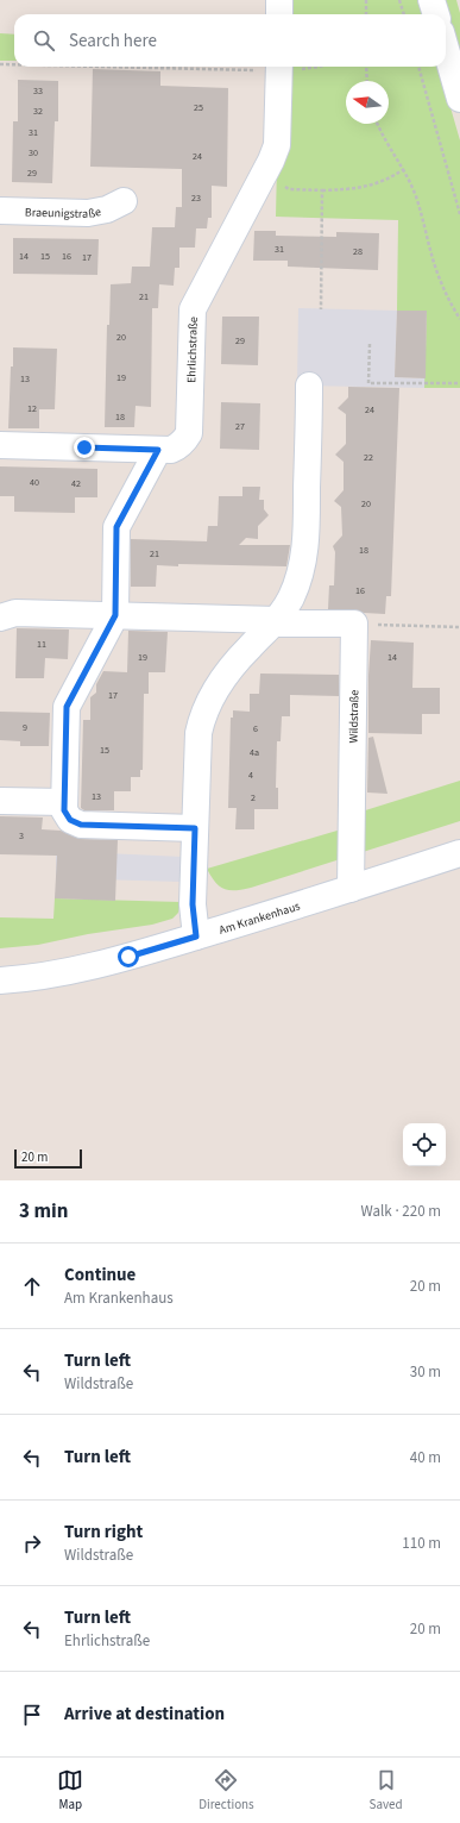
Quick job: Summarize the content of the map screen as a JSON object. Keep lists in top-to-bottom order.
{
  "streets": {
    "street": [
      "Braeunigstraße",
      "Ehrlichstraße",
      "Wildstraße",
      "Am Krankenhaus"
    ]
  },
  "crossings": [
    ["Wildstraße", "Am Krankenhaus"]
  ],
  "house_numbers": [
    "33",
    "25",
    "32",
    "31",
    "30",
    "24",
    "29",
    "23",
    "31",
    "28",
    "14",
    "15",
    "16",
    "17",
    "21",
    "20",
    "29",
    "19",
    "13",
    "12",
    "24",
    "18",
    "27",
    "22",
    "40",
    "42",
    "20",
    "18",
    "21",
    "16",
    "11",
    "19",
    "14",
    "17",
    "9",
    "6",
    "15",
    "4a",
    "4",
    "13",
    "2",
    "3"
  ],
  "scale_bar": "20 m",
  "north": "left",
  "page": {
    "search": "Search here",
    "scale": "20 m",
    "heading": ["3 min", "Walk · 220 m"],
    "list": [
      ["Continue", "Am Krankenhaus", "20 m"],
      ["Turn left", "Wildstraße", "30 m"],
      ["Turn left", "40 m"],
      ["Turn right", "Wildstraße", "110 m"],
      ["Turn left", "Ehrlichstraße", "20 m"],
      "Arrive at destination"
    ],
    "nav": ["Map", "Directions", "Saved"]
  }
}
